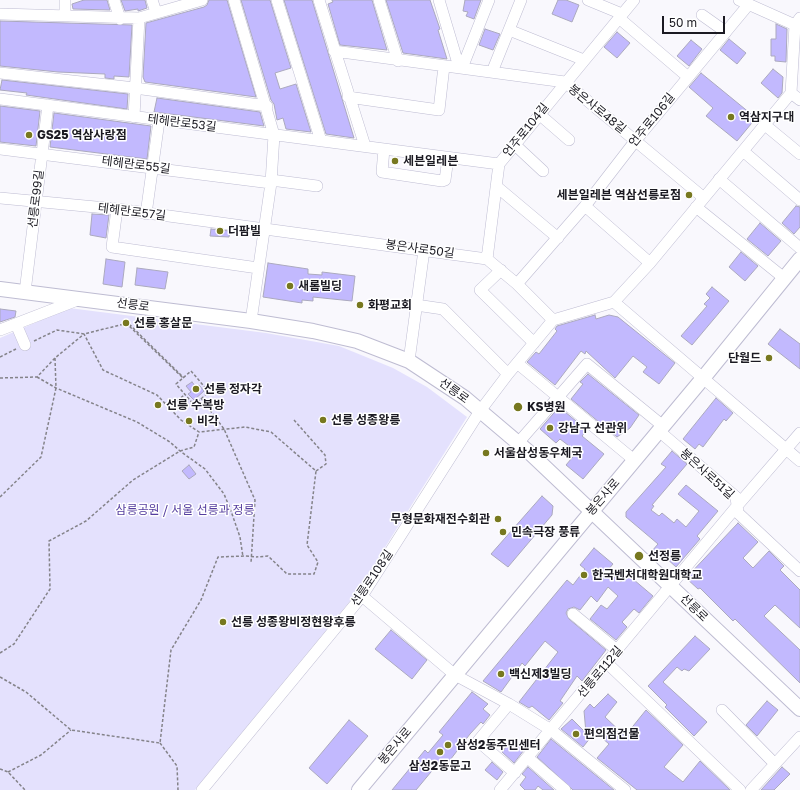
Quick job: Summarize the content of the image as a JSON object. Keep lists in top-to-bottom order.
{
  "streets": {
    "main road": ["선릉로", "봉은사로"],
    "street": [
      "봉은사로48길",
      "언주로106길",
      "테헤란로53길",
      "언주로104길",
      "테헤란로55길",
      "선릉로99길",
      "테헤란로57길",
      "봉은사로50길",
      "봉은사로51길",
      "선릉로108길",
      "선릉로112길"
    ]
  },
  "crossings": [
    ["봉은사로48길", "언주로106길"],
    ["봉은사로48길", "언주로104길"],
    ["테헤란로53길", "언주로104길"],
    ["테헤란로53길", "선릉로99길"],
    ["언주로104길", "봉은사로50길"],
    ["테헤란로55길", "선릉로99길"],
    ["선릉로99길", "테헤란로57길"],
    ["선릉로99길", "선릉로"],
    ["테헤란로57길", "봉은사로50길"],
    ["선릉로", "봉은사로"],
    ["선릉로", "선릉로108길"],
    ["선릉로", "선릉로112길"],
    ["봉은사로51길", "봉은사로"],
    ["봉은사로51길", "선릉로112길"]
  ],
  "parks": ["삼릉공원 / 서울 선릉과 정릉"],
  "places": [
    "역삼지구대",
    "GS25 역삼사랑점",
    "세븐일레븐",
    "세븐일레븐 역삼선릉로점",
    "더팜빌",
    "새롬빌딩",
    "화평교회",
    "선릉 홍살문",
    "단월드",
    "선릉 정자각",
    "선릉 수복방",
    "KS병원",
    "선릉 성종왕릉",
    "비각",
    "강남구 선관위",
    "서울삼성동우체국",
    "무형문화재전수회관",
    "민속극장 풍류",
    "선정릉",
    "한국벤처대학원대학교",
    "선릉 성종왕비정현왕후릉",
    "백신제3빌딩",
    "편의점건물",
    "삼성2동주민센터",
    "삼성2동문고"
  ],
  "scale_bar": "50 m"
}
